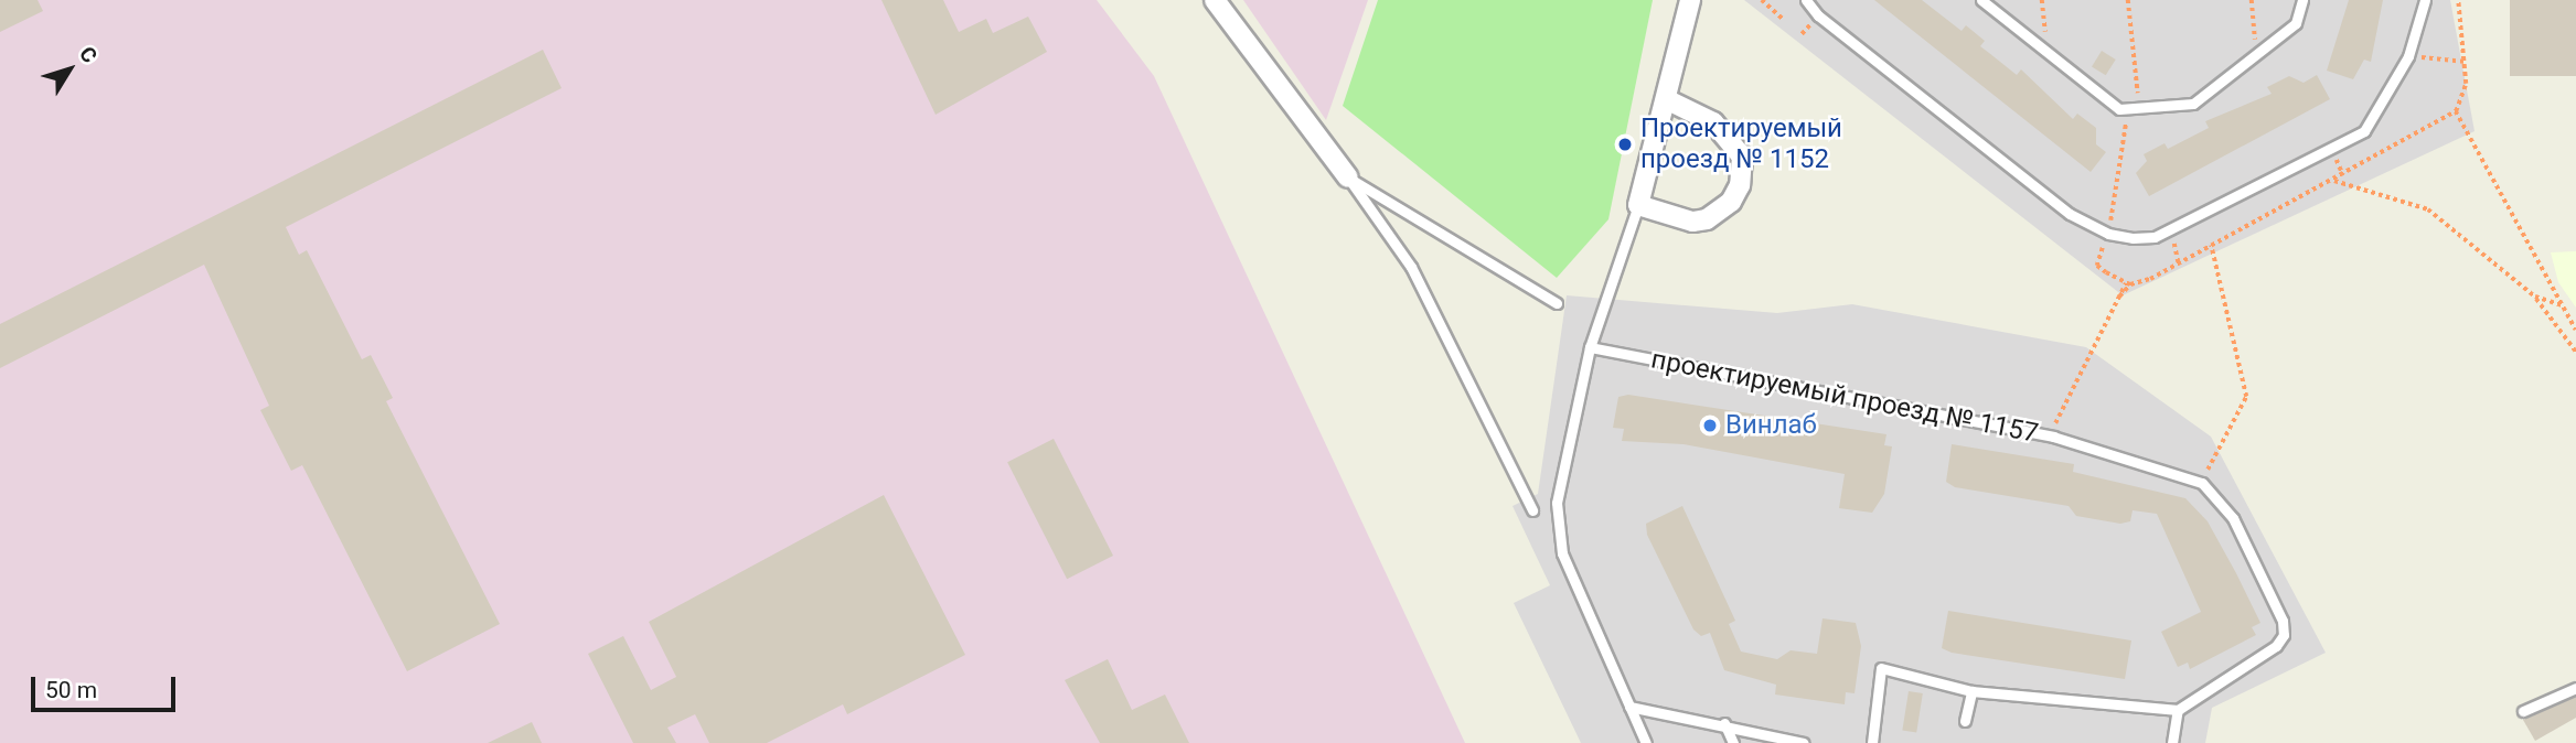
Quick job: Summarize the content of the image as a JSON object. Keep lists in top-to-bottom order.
{
  "streets": {
    "lane": ["проектируемый проезд № 1157"]
  },
  "places": ["Проектируемый проезд № 1152", "Винлаб"],
  "scale_bar": "50 m",
  "north": "top right"
}
